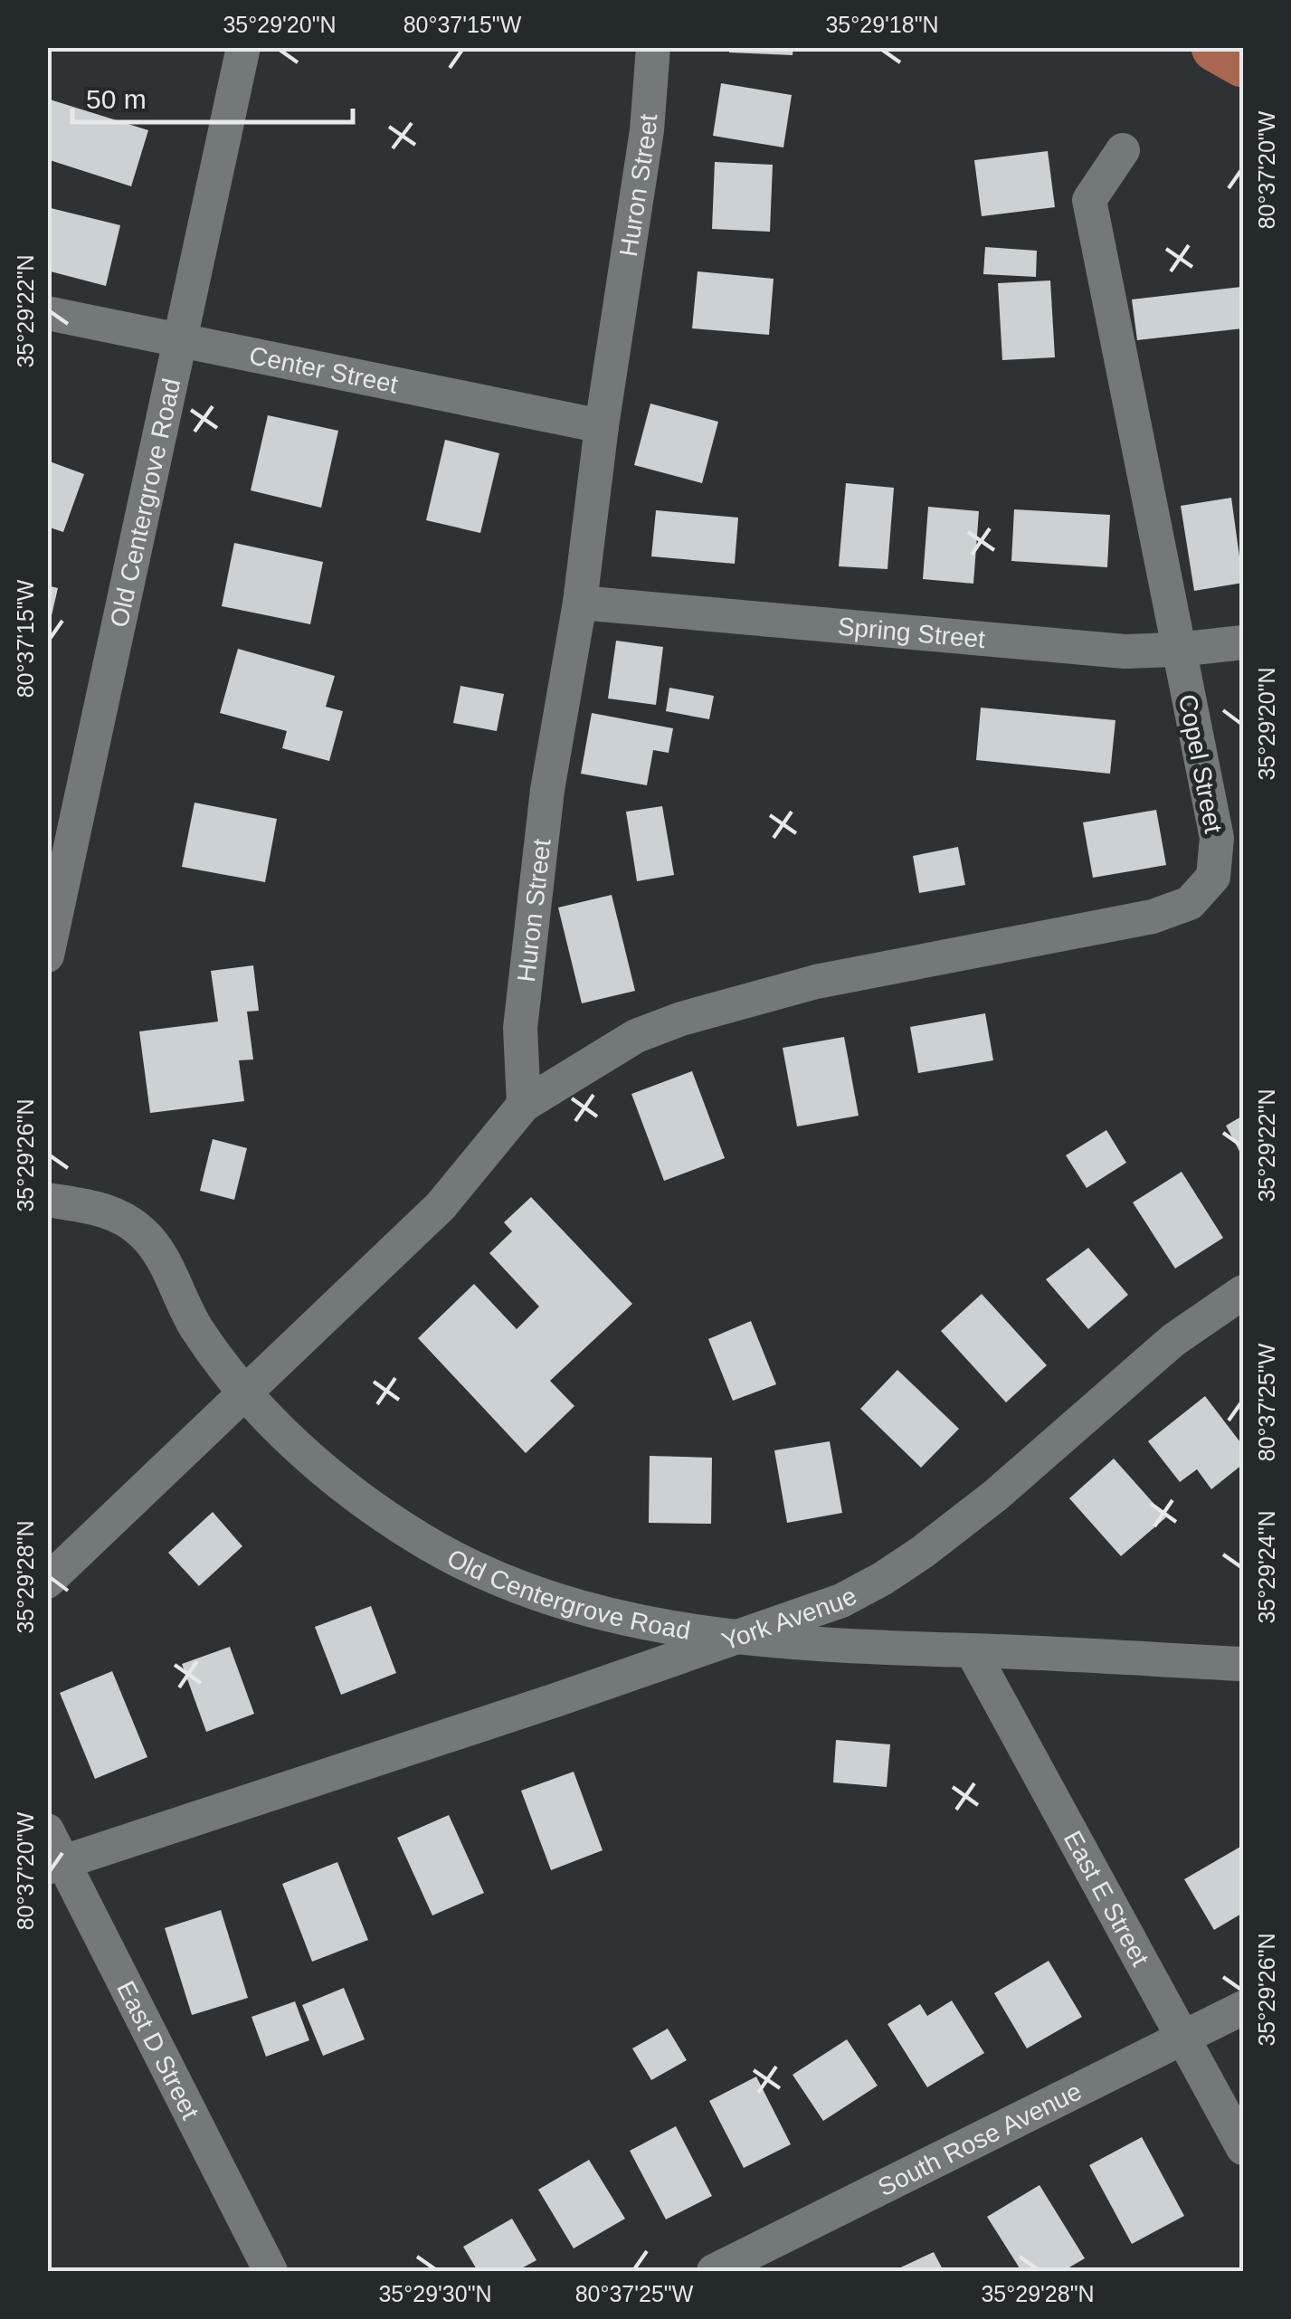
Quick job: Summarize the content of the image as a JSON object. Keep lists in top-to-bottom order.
{
  "streets": {
    "street": [
      "Huron Street",
      "Center Street",
      "Old Centergrove Road",
      "Spring Street",
      "Copel Street",
      "York Avenue",
      "East E Street",
      "East D Street",
      "South Rose Avenue"
    ]
  },
  "crossings": [
    ["Huron Street", "Center Street"],
    ["Huron Street", "Spring Street"],
    ["Huron Street", "Copel Street"],
    ["Center Street", "Old Centergrove Road"],
    ["Old Centergrove Road", "York Avenue"],
    ["Old Centergrove Road", "East E Street"],
    ["Spring Street", "Copel Street"],
    ["York Avenue", "East D Street"],
    ["East E Street", "South Rose Avenue"]
  ],
  "scale_bar": "50 m",
  "coordinates": [
    "35°29'20\"N",
    "80°37'15\"W",
    "35°29'18\"N",
    "80°37'20\"W",
    "35°29'22\"N",
    "35°29'26\"N",
    "80°37'25\"W",
    "35°29'24\"N",
    "35°29'28\"N",
    "35°29'30\"N"
  ]
}
